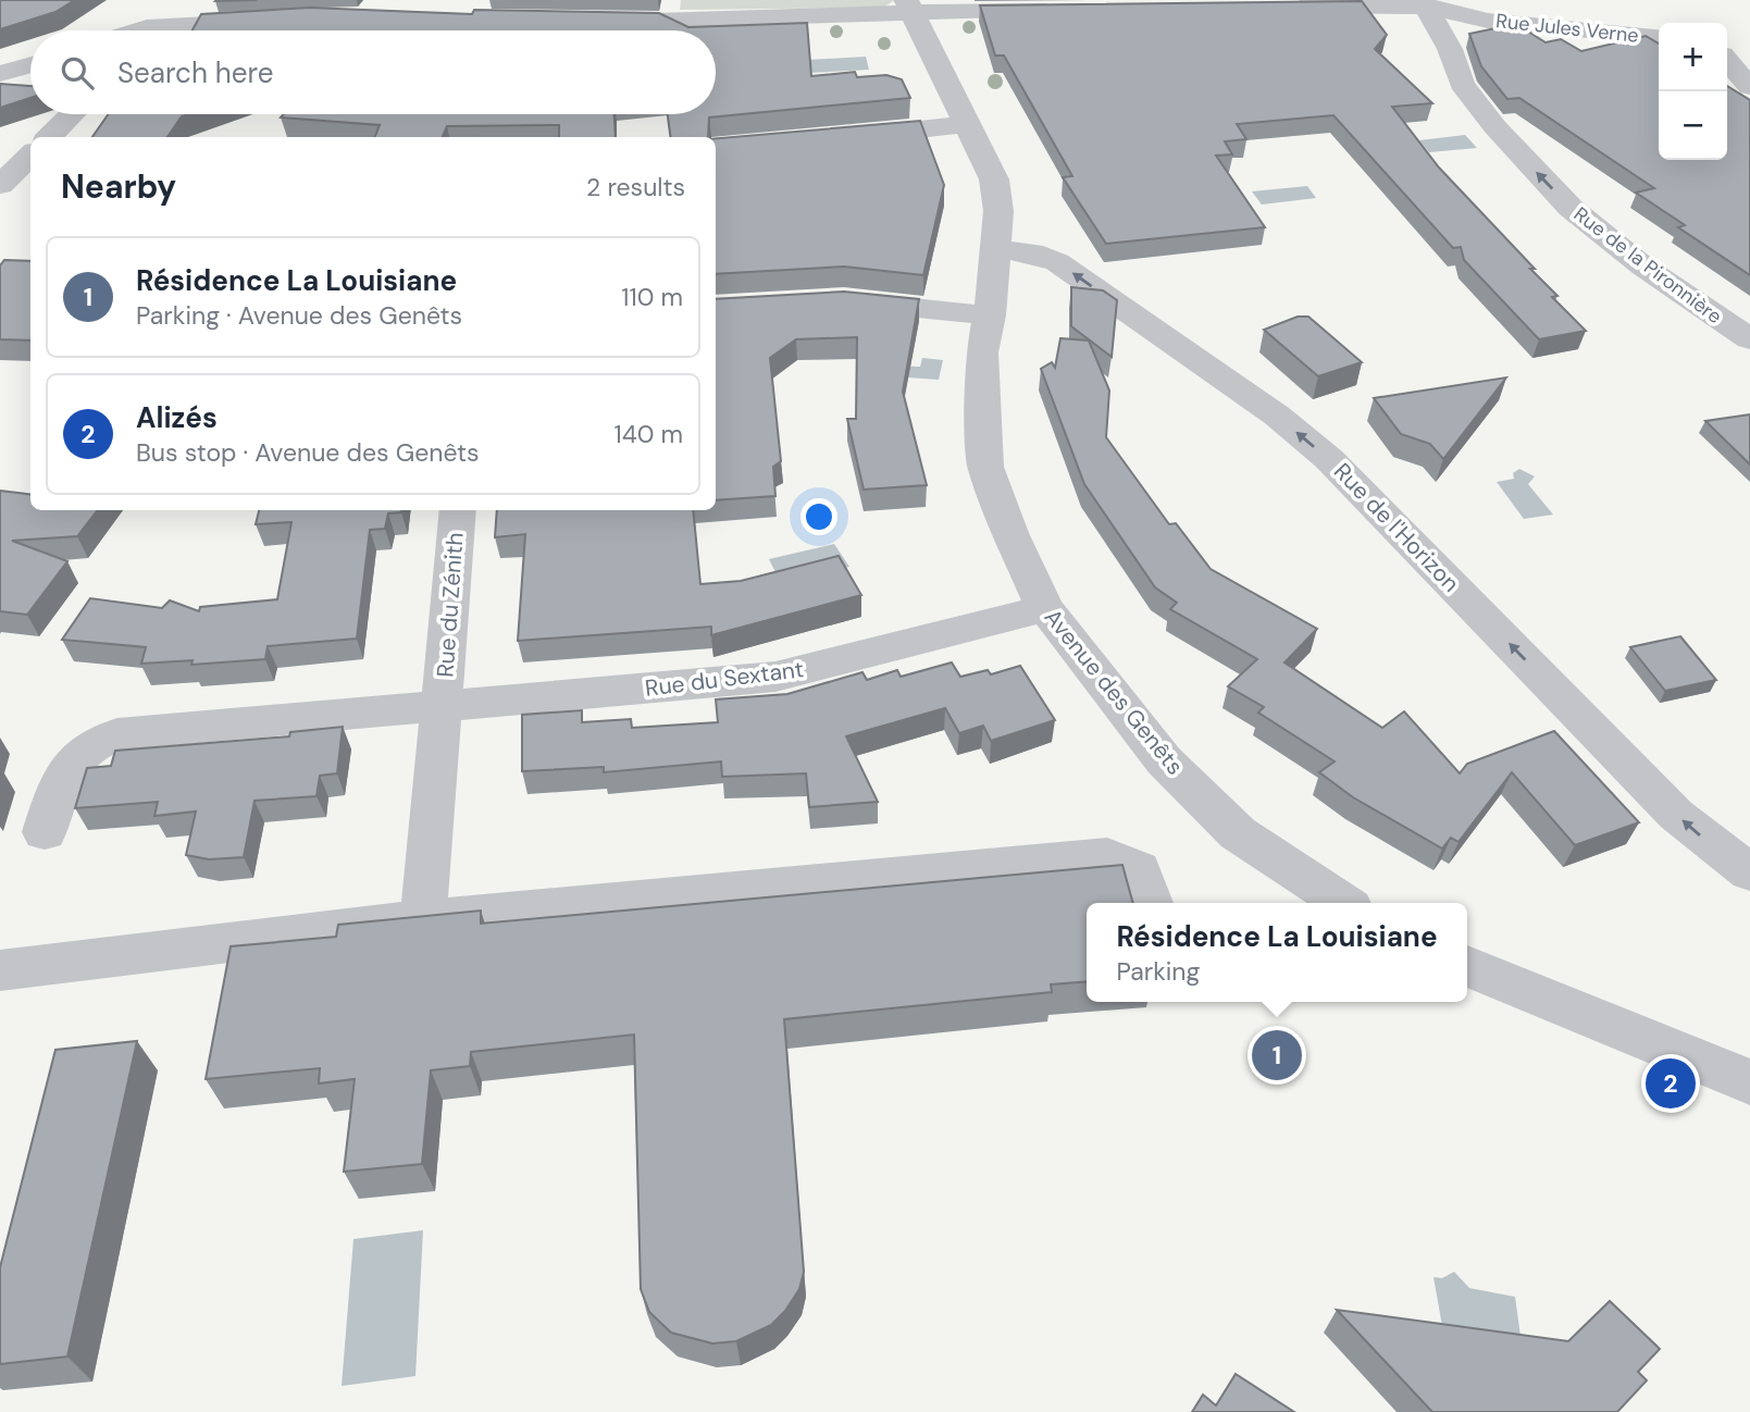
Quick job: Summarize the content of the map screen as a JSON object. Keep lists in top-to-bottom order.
{
  "streets": {
    "street": [
      "Rue Jules Verne",
      "Rue de la Pironnière",
      "Rue de l'Horizon",
      "Rue du Zénith",
      "Rue du Sextant",
      "Avenue des Genêts"
    ]
  },
  "crossings": [
    ["Rue Jules Verne", "Rue de la Pironnière"],
    ["Rue de l'Horizon", "Avenue des Genêts"],
    ["Rue du Zénith", "Rue du Sextant"],
    ["Rue du Sextant", "Avenue des Genêts"]
  ],
  "one_way": ["Rue de la Pironnière", "Rue de l'Horizon"],
  "page": {
    "map_buttons": ["+", "−"],
    "search": "Search here",
    "heading": ["Nearby", "2 results"],
    "list": [
      {
        "mark": "1",
        "name": "Résidence La Louisiane",
        "note": "Parking · Avenue des Genêts",
        "value": "110 m"
      },
      {
        "mark": "2",
        "name": "Alizés",
        "note": "Bus stop · Avenue des Genêts",
        "value": "140 m"
      }
    ],
    "popup": ["Résidence La Louisiane", "Parking"],
    "pins": ["1", "2"]
  }
}
